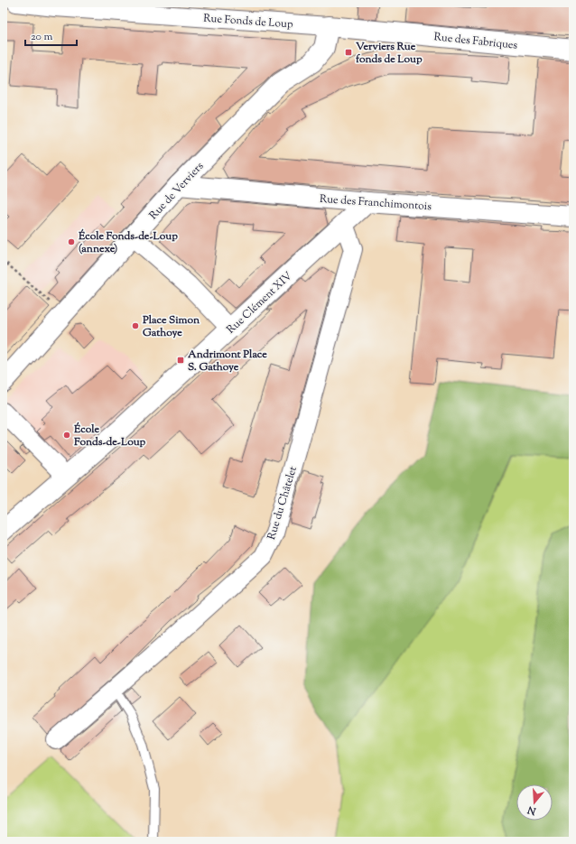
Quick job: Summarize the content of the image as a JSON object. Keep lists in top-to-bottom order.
{
  "streets": {
    "street": [
      "Rue Fonds de Loup",
      "Rue des Fabriques",
      "Rue de Verviers",
      "Rue des Franchimontois",
      "Rue Clément XIV",
      "Rue du Châtelet"
    ]
  },
  "crossings": [
    ["Rue Fonds de Loup", "Rue des Fabriques"],
    ["Rue Fonds de Loup", "Rue de Verviers"],
    ["Rue des Fabriques", "Rue de Verviers"],
    ["Rue de Verviers", "Rue des Franchimontois"],
    ["Rue des Franchimontois", "Rue Clément XIV"],
    ["Rue Clément XIV", "Rue du Châtelet"]
  ],
  "places": {
    "transit": ["Verviers Rue fonds de Loup", "Andrimont Place S. Gathoye"],
    "other": ["École Fonds-de-Loup (annexe)", "Place Simon Gathoye", "École Fonds-de-Loup"]
  },
  "scale_bar": "20 m",
  "north": "bottom"
}
